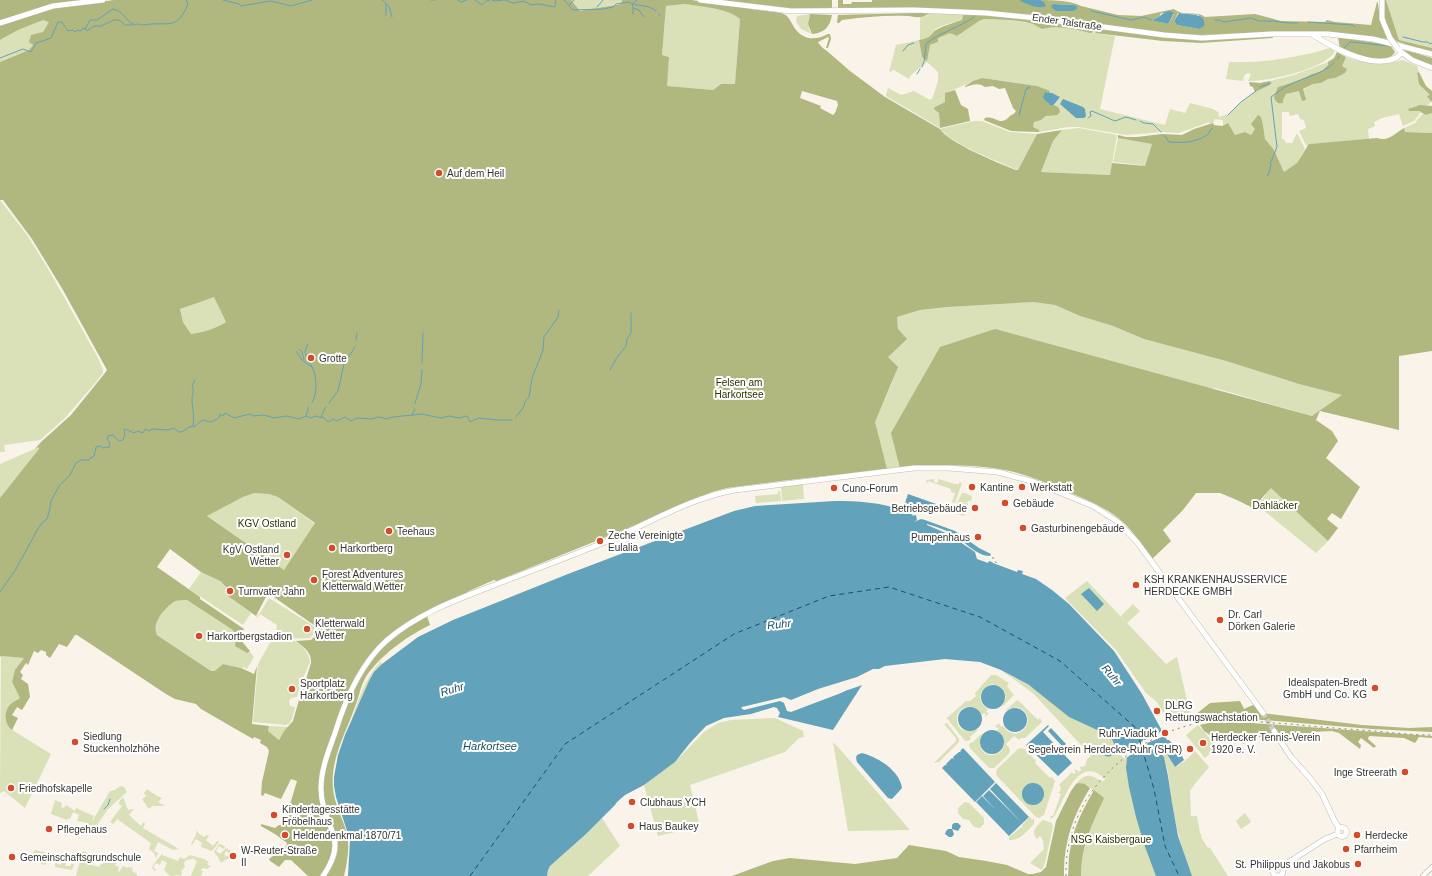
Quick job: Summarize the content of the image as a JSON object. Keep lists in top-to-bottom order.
{
  "streets": {
    "main road": ["Ender Talstraße"]
  },
  "water": ["Ruhr", "Harkortsee"],
  "parks": [
    "Felsen am Harkortsee",
    "Dahläcker",
    "KGV Ostland",
    "NSG Kaisbergaue"
  ],
  "places": [
    "Auf dem Heil",
    "Grotte",
    "Kantine",
    "Werkstatt",
    "Cuno-Forum",
    "Gebäude",
    "Betriebsgebäude",
    "Gasturbinengebäude",
    "Teehaus",
    "Pumpenhaus",
    "Zeche Vereinigte Eulalia",
    "Harkortberg",
    "KgV Ostland Wetter",
    "Forest Adventures Kletterwald Wetter",
    "KSH KRANKENHAUSSERVICE HERDECKE GMBH",
    "Turnvater Jahn",
    "Dr. Carl Dörken Galerie",
    "Kletterwald Wetter",
    "Harkortbergstadion",
    "Idealspaten-Bredt GmbH und Co. KG",
    "Sportplatz Harkortberg",
    "DLRG Rettungswachstation",
    "Ruhr-Viadukt",
    "Siedlung Stuckenholzhöhe",
    "Herdecker Tennis-Verein 1920 e. V.",
    "Segelverein Herdecke-Ruhr (SHR)",
    "Inge Streerath",
    "Friedhofskapelle",
    "Clubhaus YCH",
    "Kindertagesstätte Fröbelhaus",
    "Haus Baukey",
    "Pflegehaus",
    "Heldendenkmal 1870/71",
    "Herdecke",
    "Pfarrheim",
    "W-Reuter-Straße II",
    "Gemeinschaftsgrundschule",
    "St. Philippus und Jakobus"
  ]
}
